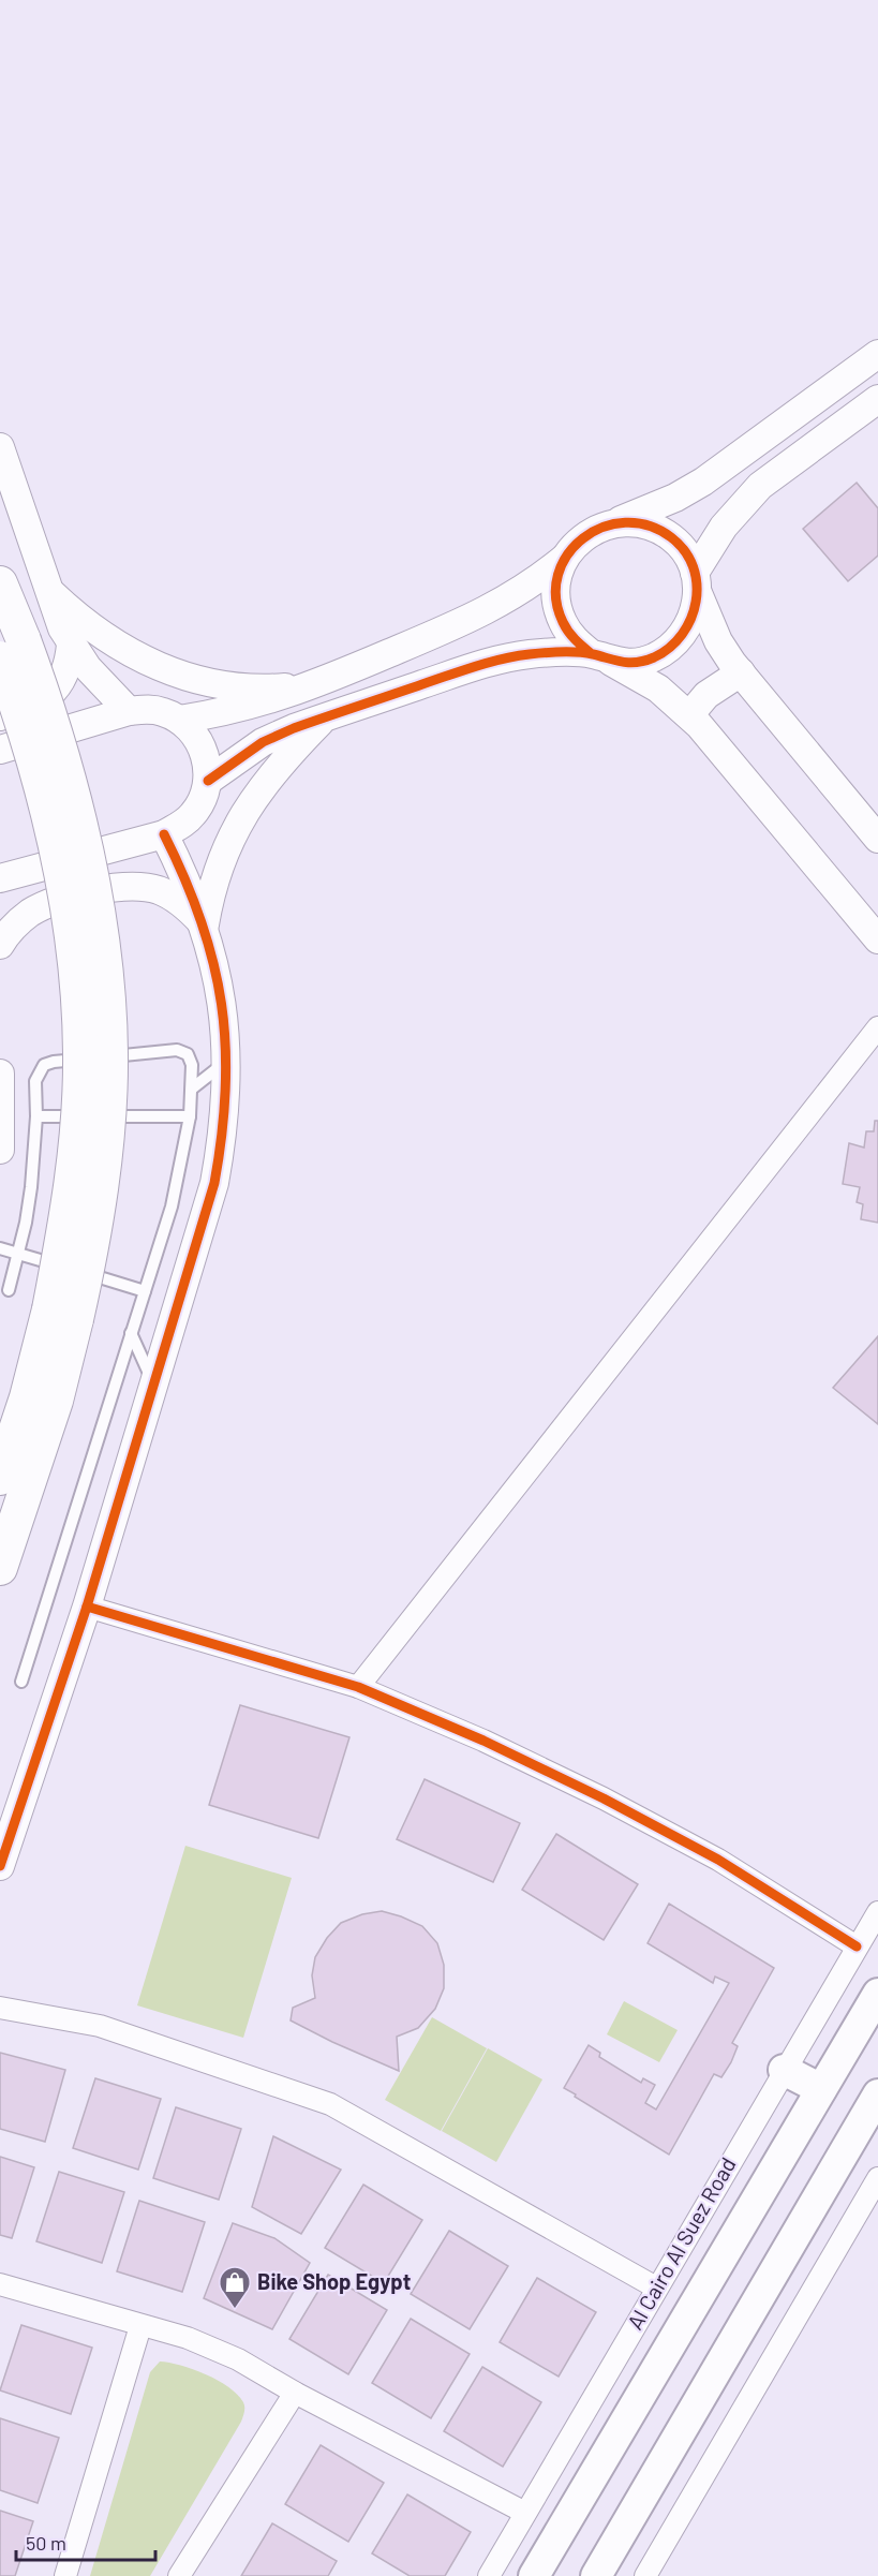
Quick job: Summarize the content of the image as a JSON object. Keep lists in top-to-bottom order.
{
  "streets": {
    "main road": ["Al Cairo Al Suez Road"]
  },
  "places": {
    "shop": ["Bike Shop Egypt"]
  },
  "scale_bar": "50 m"
}
